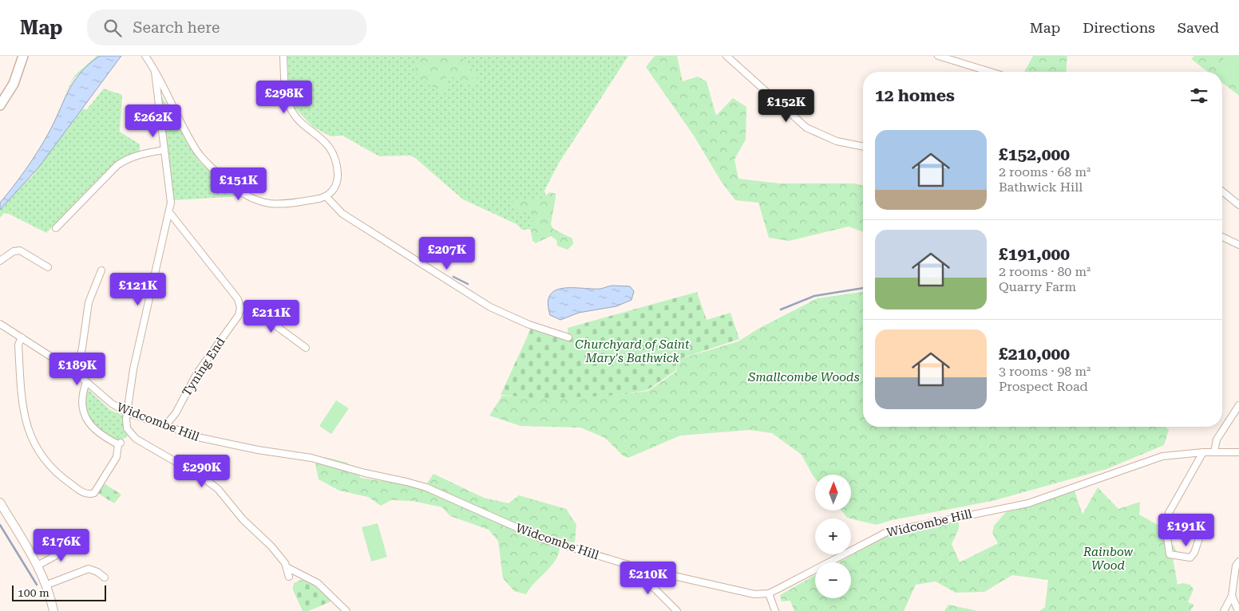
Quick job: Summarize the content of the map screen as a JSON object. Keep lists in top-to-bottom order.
{
  "streets": {
    "street": ["Tyning End", "Widcombe Hill"]
  },
  "crossings": [
    ["Tyning End", "Widcombe Hill"]
  ],
  "parks": ["Churchyard of Saint Mary's Bathwick", "Smallcombe Woods", "Rainbow Wood"],
  "scale_bar": "100 m",
  "north": "top",
  "page": {
    "header": "Map",
    "search": "Search here",
    "nav": ["Map", "Directions", "Saved"],
    "heading": "12 homes",
    "price": [
      "£298K",
      "£152K",
      "£262K",
      "£151K",
      "£207K",
      "£121K",
      "£211K",
      "£189K",
      "£290K",
      "£191K",
      "£176K",
      "£210K"
    ],
    "list": [
      {
        "name": "£152,000",
        "note": "2 rooms · 68 m² · Bathwick Hill"
      },
      {
        "name": "£191,000",
        "note": "2 rooms · 80 m² · Quarry Farm"
      },
      {
        "name": "£210,000",
        "note": "3 rooms · 98 m² · Prospect Road"
      }
    ],
    "map_buttons": ["+", "−"],
    "scale": "100 m"
  }
}
